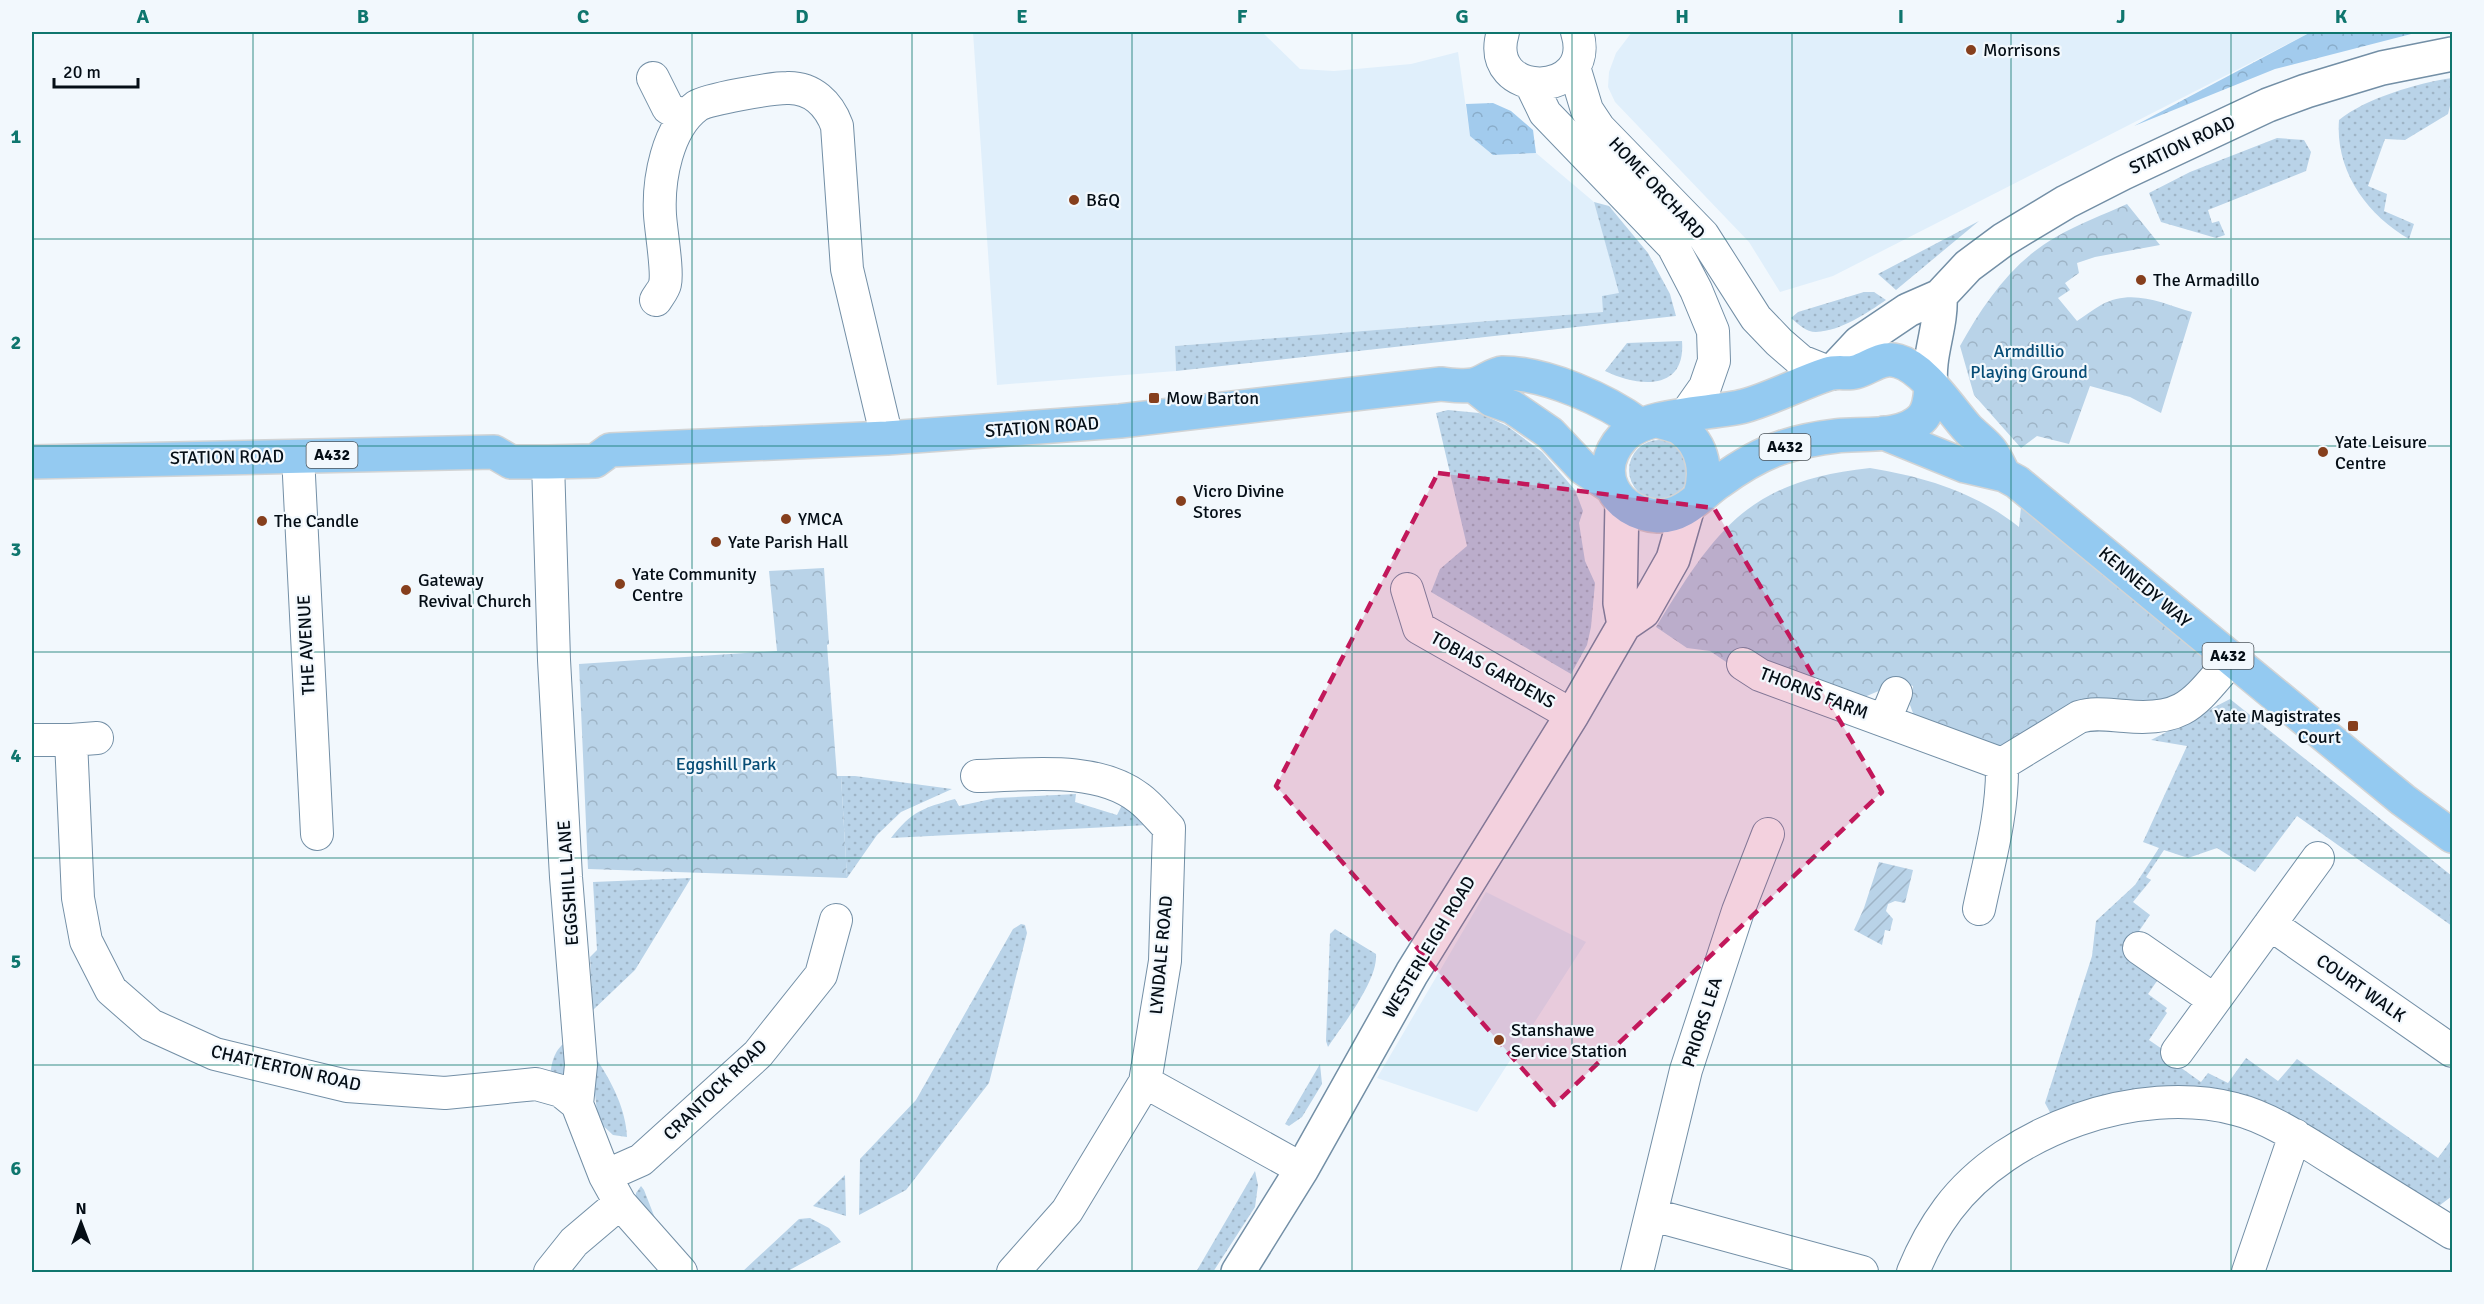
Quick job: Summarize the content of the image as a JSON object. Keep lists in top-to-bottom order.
{
  "streets": {
    "main road": ["STATION ROAD", "A432", "KENNEDY WAY"],
    "street": [
      "HOME ORCHARD",
      "THE AVENUE",
      "TOBIAS GARDENS",
      "THORNS FARM",
      "EGGSHILL LANE",
      "WESTERLEIGH ROAD",
      "LYNDALE ROAD",
      "COURT WALK",
      "PRIORS LEA",
      "CHATTERTON ROAD",
      "CRANTOCK ROAD"
    ]
  },
  "crossings": [
    ["STATION ROAD", "HOME ORCHARD"],
    ["STATION ROAD", "A432"],
    ["STATION ROAD", "THE AVENUE"],
    ["STATION ROAD", "EGGSHILL LANE"],
    ["STATION ROAD", "WESTERLEIGH ROAD"],
    ["HOME ORCHARD", "A432"],
    ["HOME ORCHARD", "WESTERLEIGH ROAD"],
    ["A432", "KENNEDY WAY"],
    ["A432", "WESTERLEIGH ROAD"],
    ["TOBIAS GARDENS", "WESTERLEIGH ROAD"],
    ["EGGSHILL LANE", "CHATTERTON ROAD"],
    ["EGGSHILL LANE", "CRANTOCK ROAD"]
  ],
  "parks": ["Armdillio Playing Ground", "Eggshill Park"],
  "places": {
    "other": [
      "Morrisons",
      "B&Q",
      "The Armadillo",
      "Yate Leisure Centre",
      "Vicro Divine Stores",
      "YMCA",
      "The Candle",
      "Yate Parish Hall",
      "Yate Community Centre",
      "Gateway Revival Church",
      "Stanshawe Service Station"
    ],
    "transit": ["Mow Barton", "Yate Magistrates Court"]
  },
  "scale_bar": "20 m",
  "north": "top",
  "grid": {
    "columns": [
      "A",
      "B",
      "C",
      "D",
      "E",
      "F",
      "G",
      "H",
      "I",
      "J",
      "K"
    ],
    "rows": [
      "1",
      "2",
      "3",
      "4",
      "5",
      "6"
    ]
  }
}
